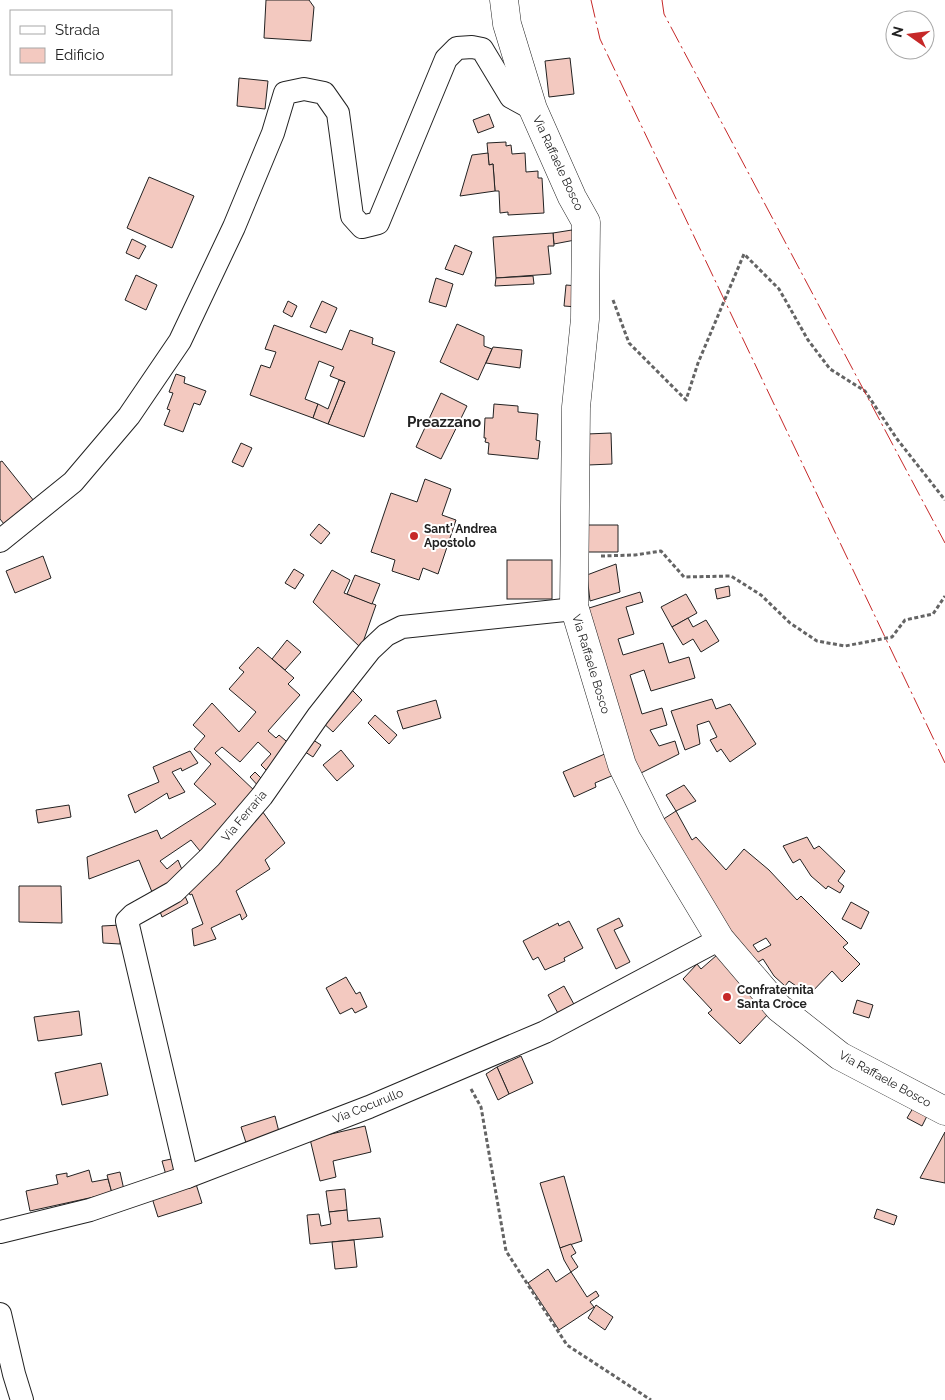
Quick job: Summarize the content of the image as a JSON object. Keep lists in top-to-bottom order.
{
  "streets": {
    "street": ["Via Raffaele Bosco", "Via Ferraria", "Via Cocurullo"]
  },
  "crossings": [
    ["Via Raffaele Bosco", "Via Ferraria"],
    ["Via Raffaele Bosco", "Via Cocurullo"],
    ["Via Ferraria", "Via Cocurullo"]
  ],
  "districts": ["Preazzano"],
  "places": ["Sant' Andrea Apostolo", "Confraternita Santa Croce"],
  "legend": ["Strada", "Edificio"],
  "north": "left"
}
